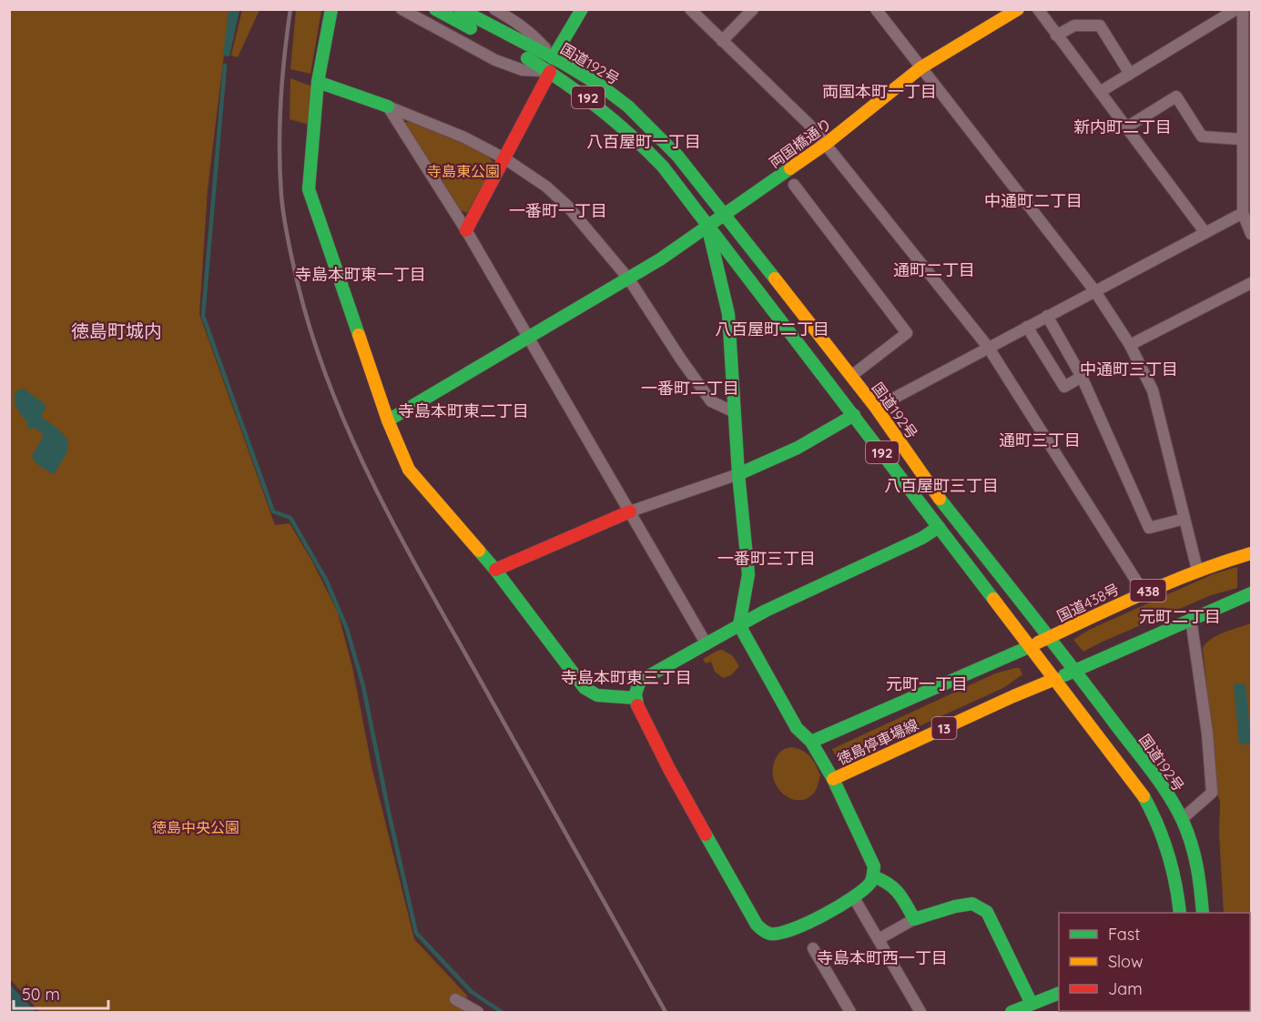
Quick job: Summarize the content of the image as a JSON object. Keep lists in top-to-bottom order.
{
  "streets": {
    "main road": [
      "国道192号",
      "192",
      "両国橋通り",
      "438",
      "国道438号",
      "13",
      "徳島停車場線"
    ]
  },
  "crossings": [
    ["国道192号", "両国橋通り"],
    ["国道192号", "国道438号"],
    ["国道192号", "徳島停車場線"],
    ["国道438号", "徳島停車場線"]
  ],
  "districts": [
    "両国本町一丁目",
    "新内町二丁目",
    "八百屋町一丁目",
    "中通町二丁目",
    "一番町一丁目",
    "通町二丁目",
    "寺島本町東一丁目",
    "八百屋町二丁目",
    "徳島町城内",
    "中通町三丁目",
    "一番町二丁目",
    "寺島本町東二丁目",
    "通町三丁目",
    "八百屋町三丁目",
    "一番町三丁目",
    "元町二丁目",
    "寺島本町東三丁目",
    "元町一丁目",
    "寺島本町西一丁目"
  ],
  "parks": ["寺島東公園", "徳島中央公園"],
  "legend": ["Fast", "Slow", "Jam"],
  "scale_bar": "50 m"
}
